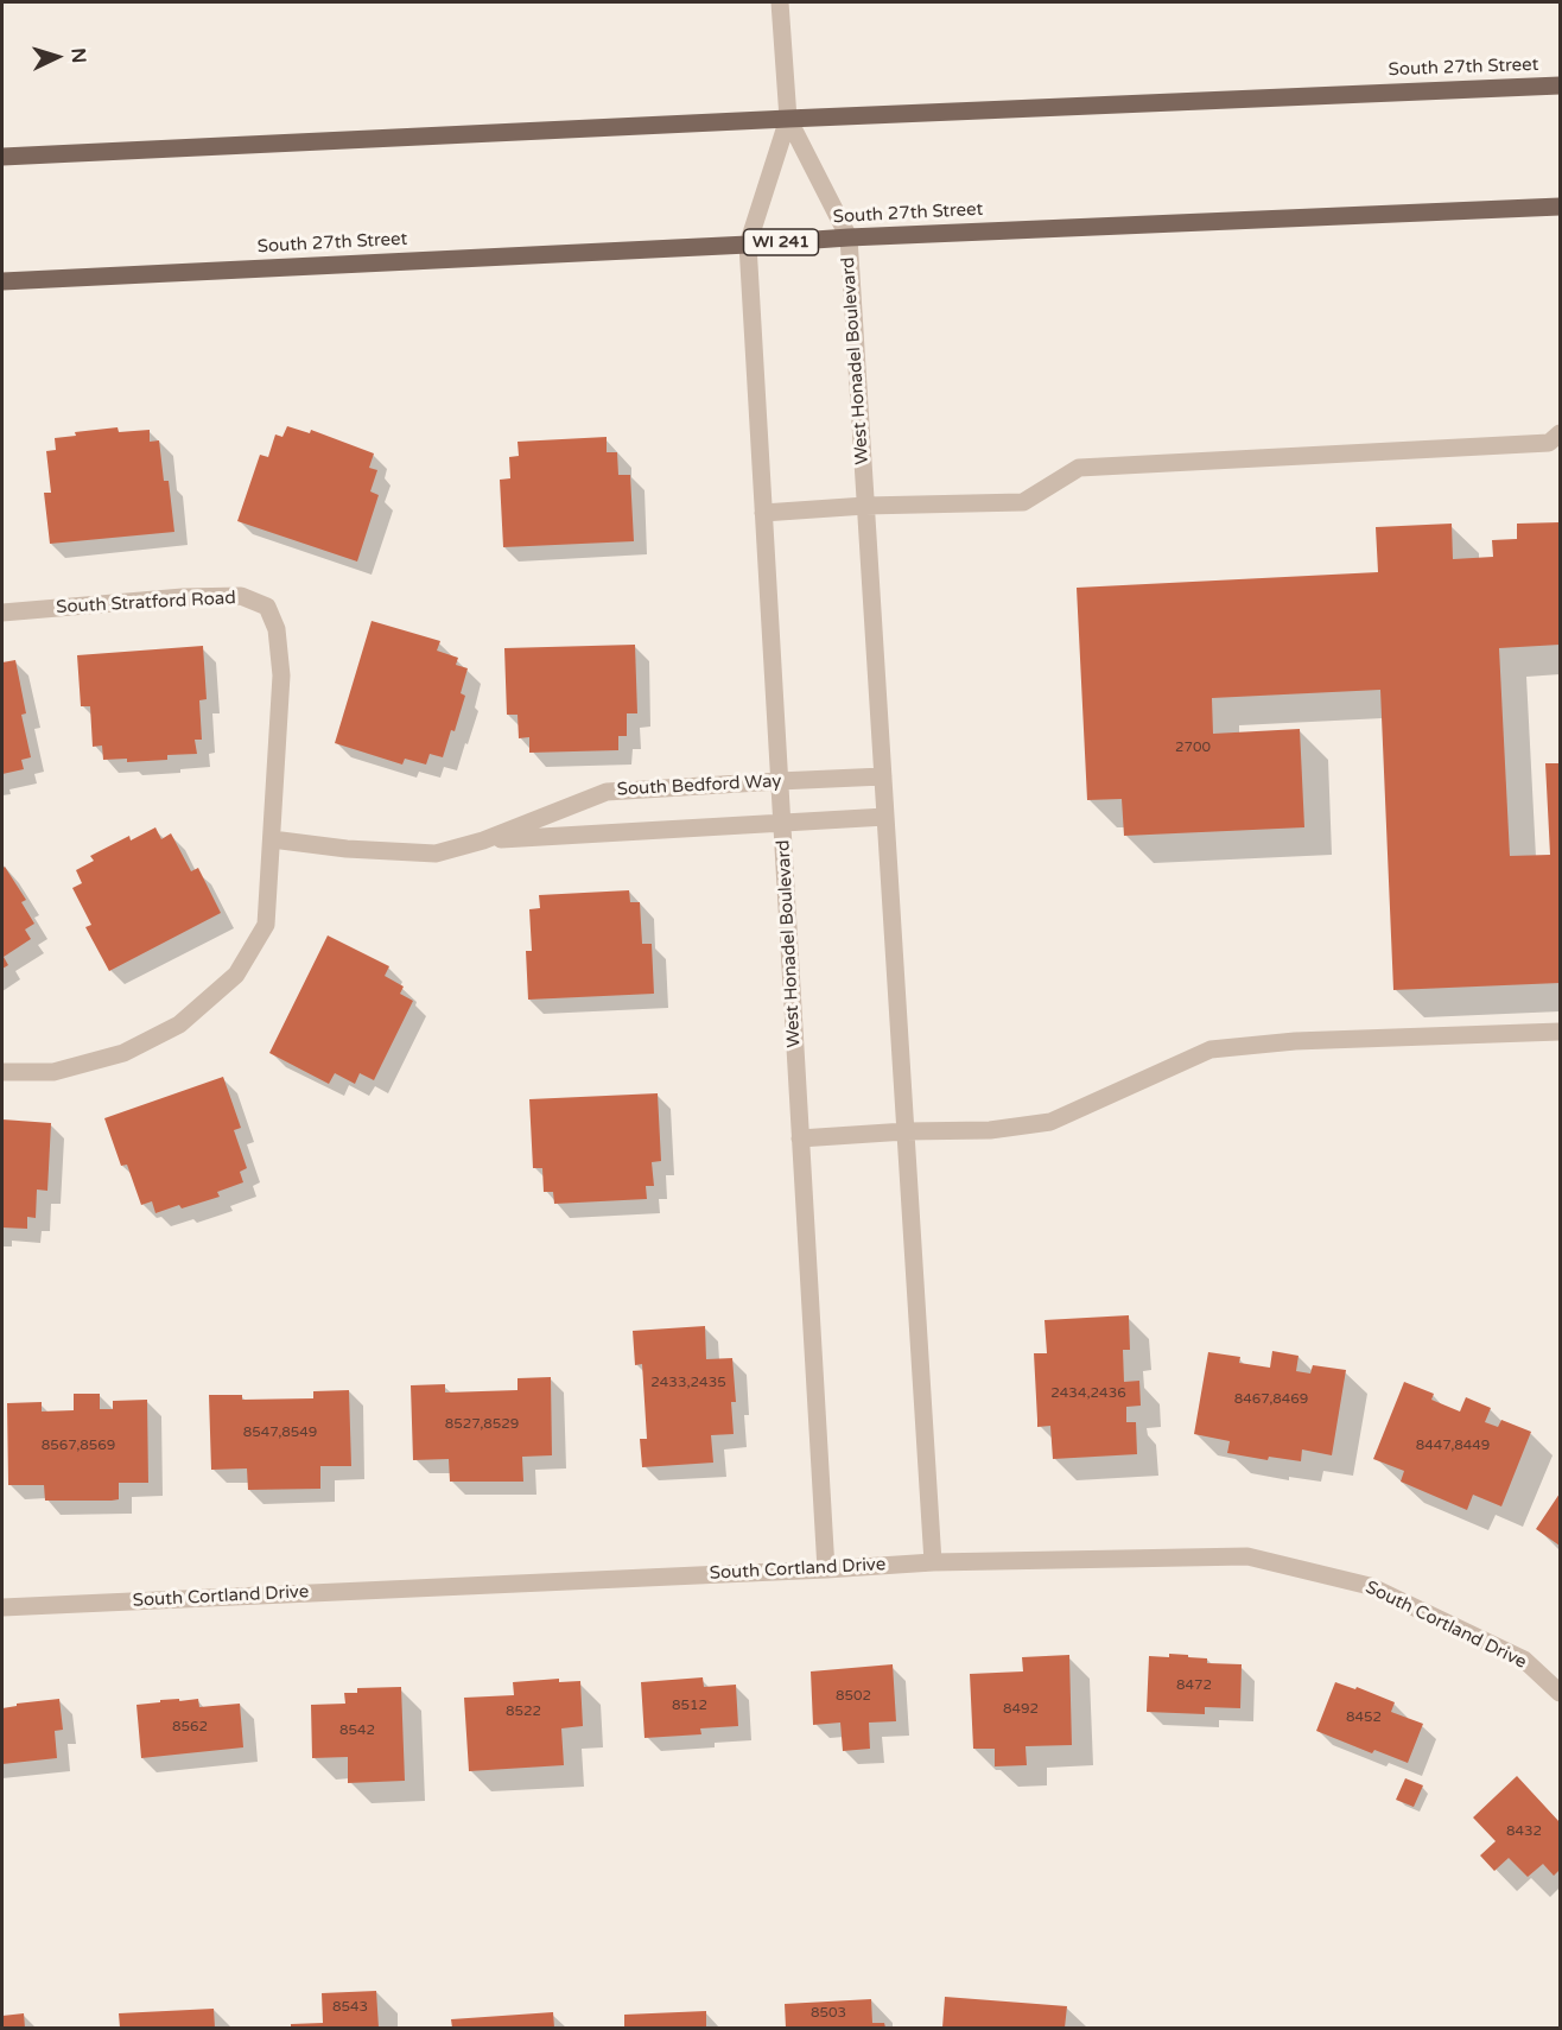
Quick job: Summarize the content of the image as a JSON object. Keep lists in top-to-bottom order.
{
  "streets": {
    "main road": ["South 27th Street", "WI 241"],
    "street": [
      "West Honadel Boulevard",
      "South Stratford Road",
      "South Bedford Way",
      "South Cortland Drive"
    ]
  },
  "crossings": [
    ["South 27th Street", "West Honadel Boulevard"],
    ["West Honadel Boulevard", "South Bedford Way"],
    ["West Honadel Boulevard", "South Cortland Drive"],
    ["South Stratford Road", "South Bedford Way"]
  ],
  "house_numbers": [
    "2700",
    "2433,2435",
    "2434,2436",
    "8467,8469",
    "8527,8529",
    "8547,8549",
    "8567,8569",
    "8447,8449",
    "8472",
    "8502",
    "8512",
    "8492",
    "8522",
    "8452",
    "8562",
    "8542",
    "8432",
    "8543",
    "8503"
  ],
  "north": "right"
}
